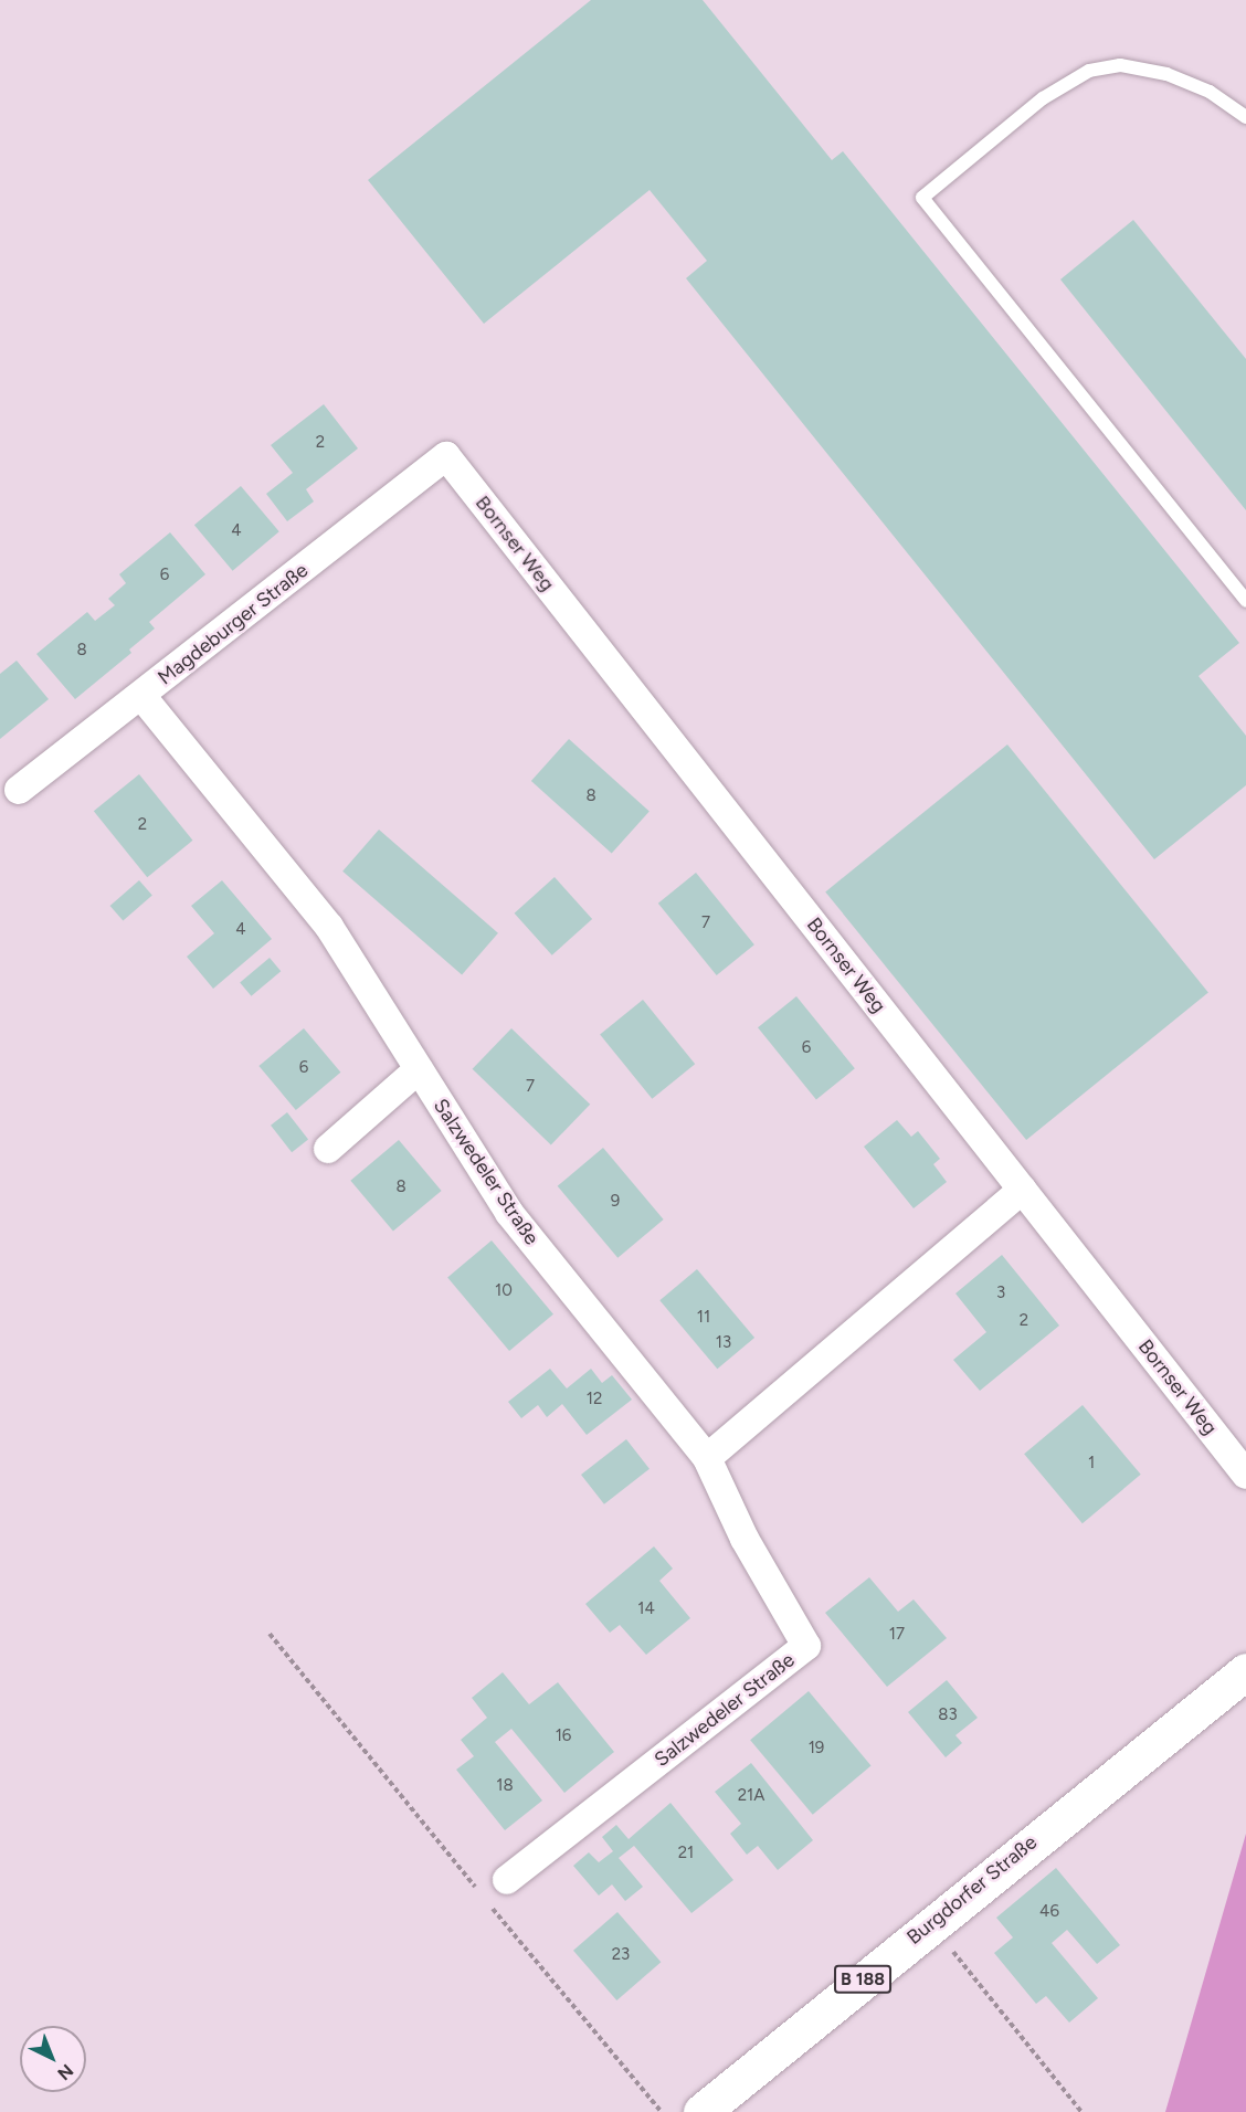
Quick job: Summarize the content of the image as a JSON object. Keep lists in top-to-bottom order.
{
  "streets": {
    "main road": ["Burgdorfer Straße", "B 188"],
    "street": ["Bornser Weg", "Magdeburger Straße", "Salzwedeler Straße"]
  },
  "crossings": [
    ["Bornser Weg", "Magdeburger Straße"],
    ["Magdeburger Straße", "Salzwedeler Straße"]
  ],
  "house_numbers": [
    "2",
    "4",
    "6",
    "8",
    "8",
    "2",
    "7",
    "4",
    "6",
    "6",
    "7",
    "8",
    "9",
    "10",
    "3",
    "11",
    "2",
    "13",
    "12",
    "1",
    "14",
    "17",
    "83",
    "16",
    "19",
    "18",
    "21A",
    "21",
    "46",
    "23"
  ],
  "north": "bottom right"
}
